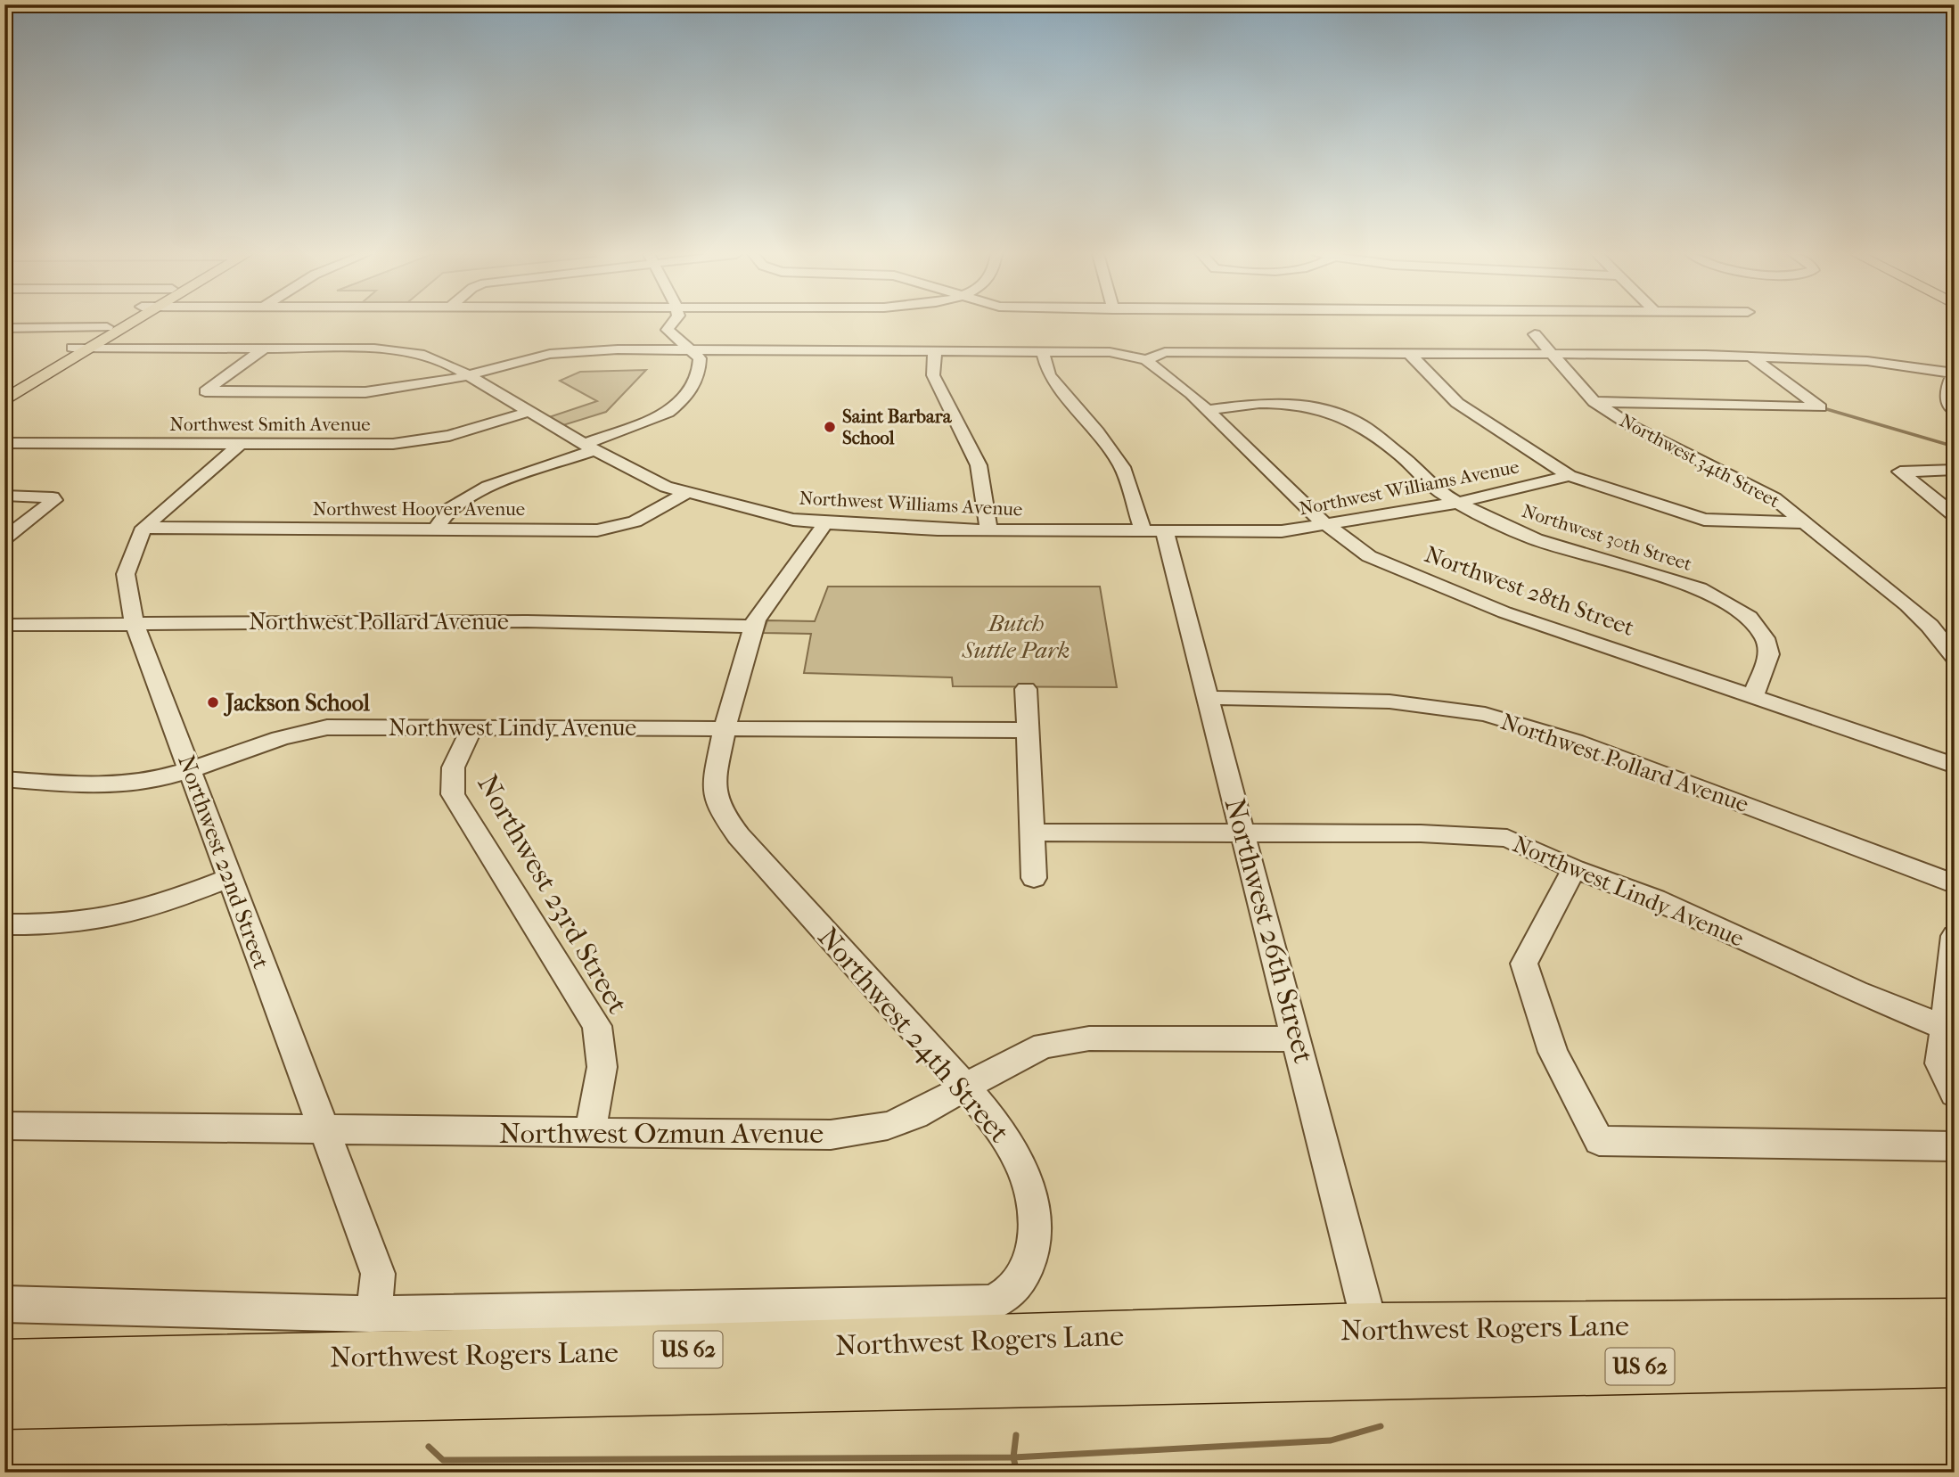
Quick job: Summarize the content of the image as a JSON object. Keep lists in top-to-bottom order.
{
  "streets": {
    "highway": ["Northwest Rogers Lane", "US 62"],
    "street": [
      "Northwest Smith Avenue",
      "Northwest 34th Street",
      "Northwest Williams Avenue",
      "Northwest Hoover Avenue",
      "Northwest 30th Street",
      "Northwest 28th Street",
      "Northwest Pollard Avenue",
      "Northwest Lindy Avenue",
      "Northwest 22nd Street",
      "Northwest 23rd Street",
      "Northwest 26th Street",
      "Northwest 24th Street",
      "Northwest Ozmun Avenue"
    ]
  },
  "crossings": [
    ["Northwest Smith Avenue", "Northwest Williams Avenue"],
    ["Northwest Smith Avenue", "Northwest 22nd Street"],
    ["Northwest Williams Avenue", "Northwest Hoover Avenue"],
    ["Northwest Williams Avenue", "Northwest 30th Street"],
    ["Northwest Williams Avenue", "Northwest 28th Street"],
    ["Northwest Williams Avenue", "Northwest 26th Street"],
    ["Northwest Williams Avenue", "Northwest 24th Street"],
    ["Northwest Hoover Avenue", "Northwest 22nd Street"],
    ["Northwest 30th Street", "Northwest 28th Street"],
    ["Northwest Pollard Avenue", "Northwest 22nd Street"],
    ["Northwest Pollard Avenue", "Northwest 26th Street"],
    ["Northwest Pollard Avenue", "Northwest 24th Street"],
    ["Northwest Lindy Avenue", "Northwest 22nd Street"],
    ["Northwest Lindy Avenue", "Northwest 23rd Street"],
    ["Northwest Lindy Avenue", "Northwest 26th Street"],
    ["Northwest Lindy Avenue", "Northwest 24th Street"],
    ["Northwest 22nd Street", "Northwest 24th Street"],
    ["Northwest 22nd Street", "Northwest Ozmun Avenue"],
    ["Northwest 23rd Street", "Northwest Ozmun Avenue"],
    ["Northwest 26th Street", "Northwest Ozmun Avenue"],
    ["Northwest 26th Street", "Northwest Rogers Lane"],
    ["Northwest 24th Street", "Northwest Ozmun Avenue"]
  ],
  "parks": ["Butch Suttle Park"],
  "places": ["Saint Barbara School", "Jackson School"]
}
